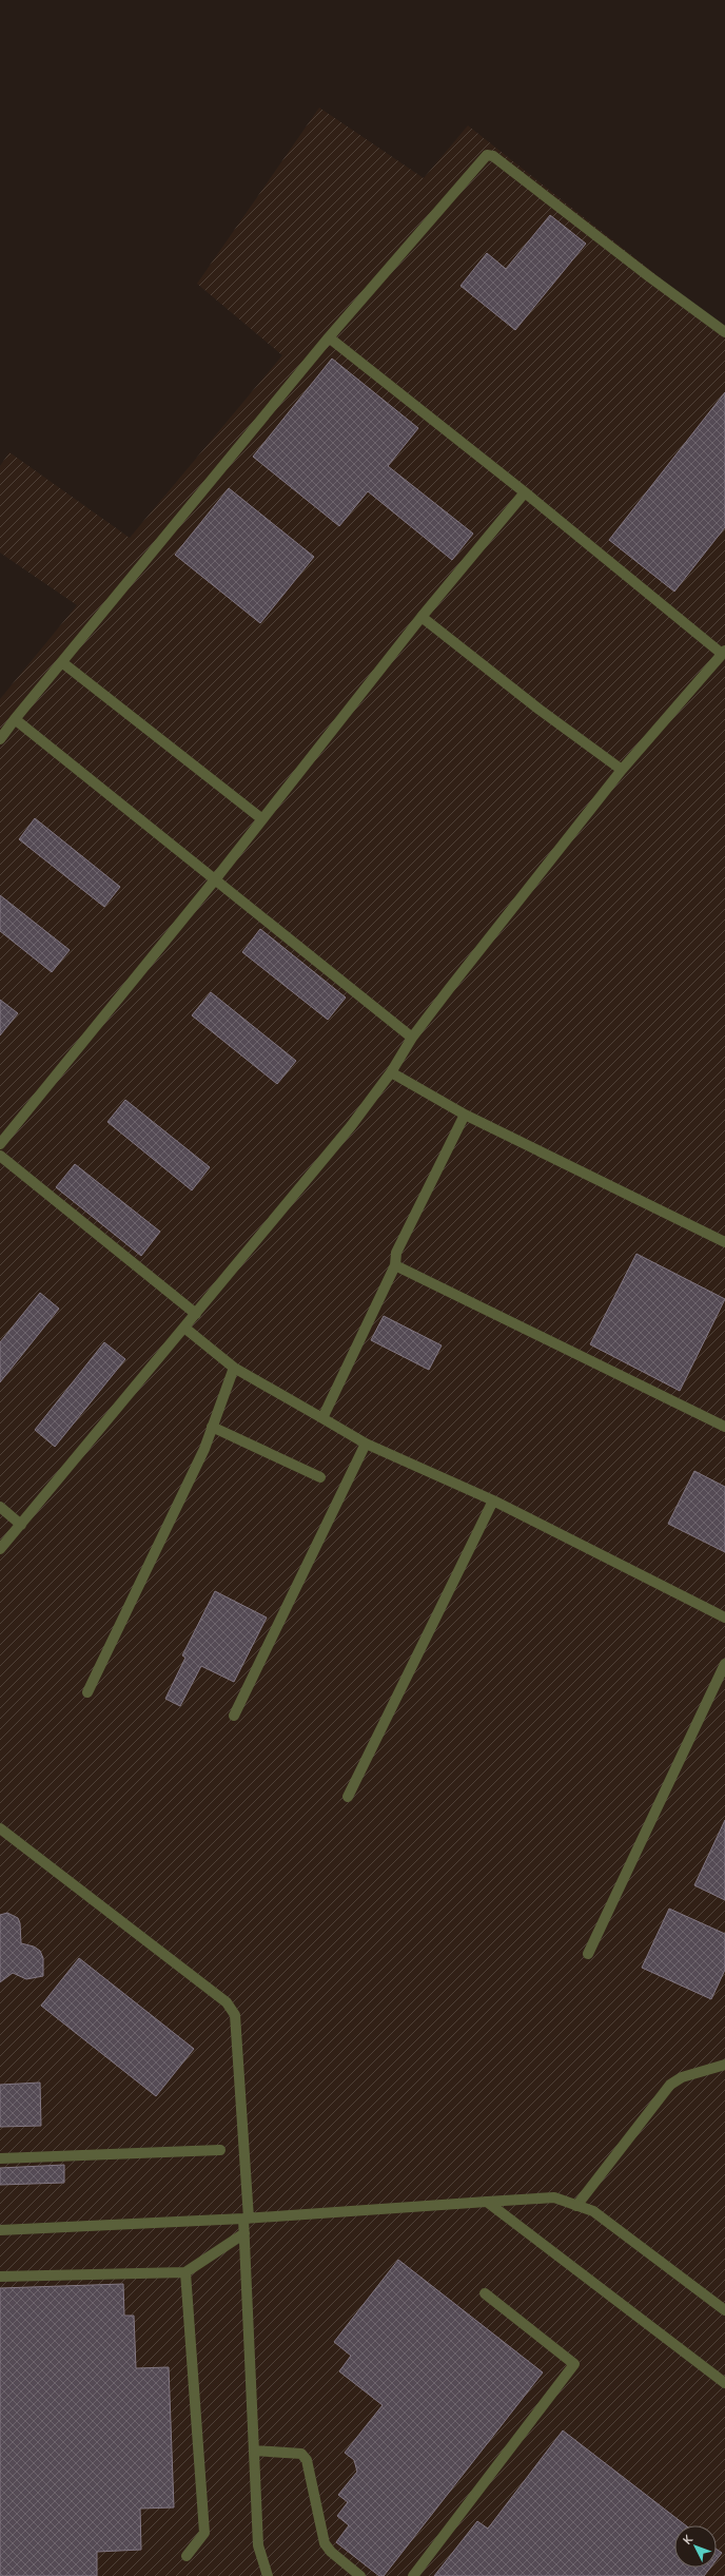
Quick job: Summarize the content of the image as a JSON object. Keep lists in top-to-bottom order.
{
  "north": "top left"
}
